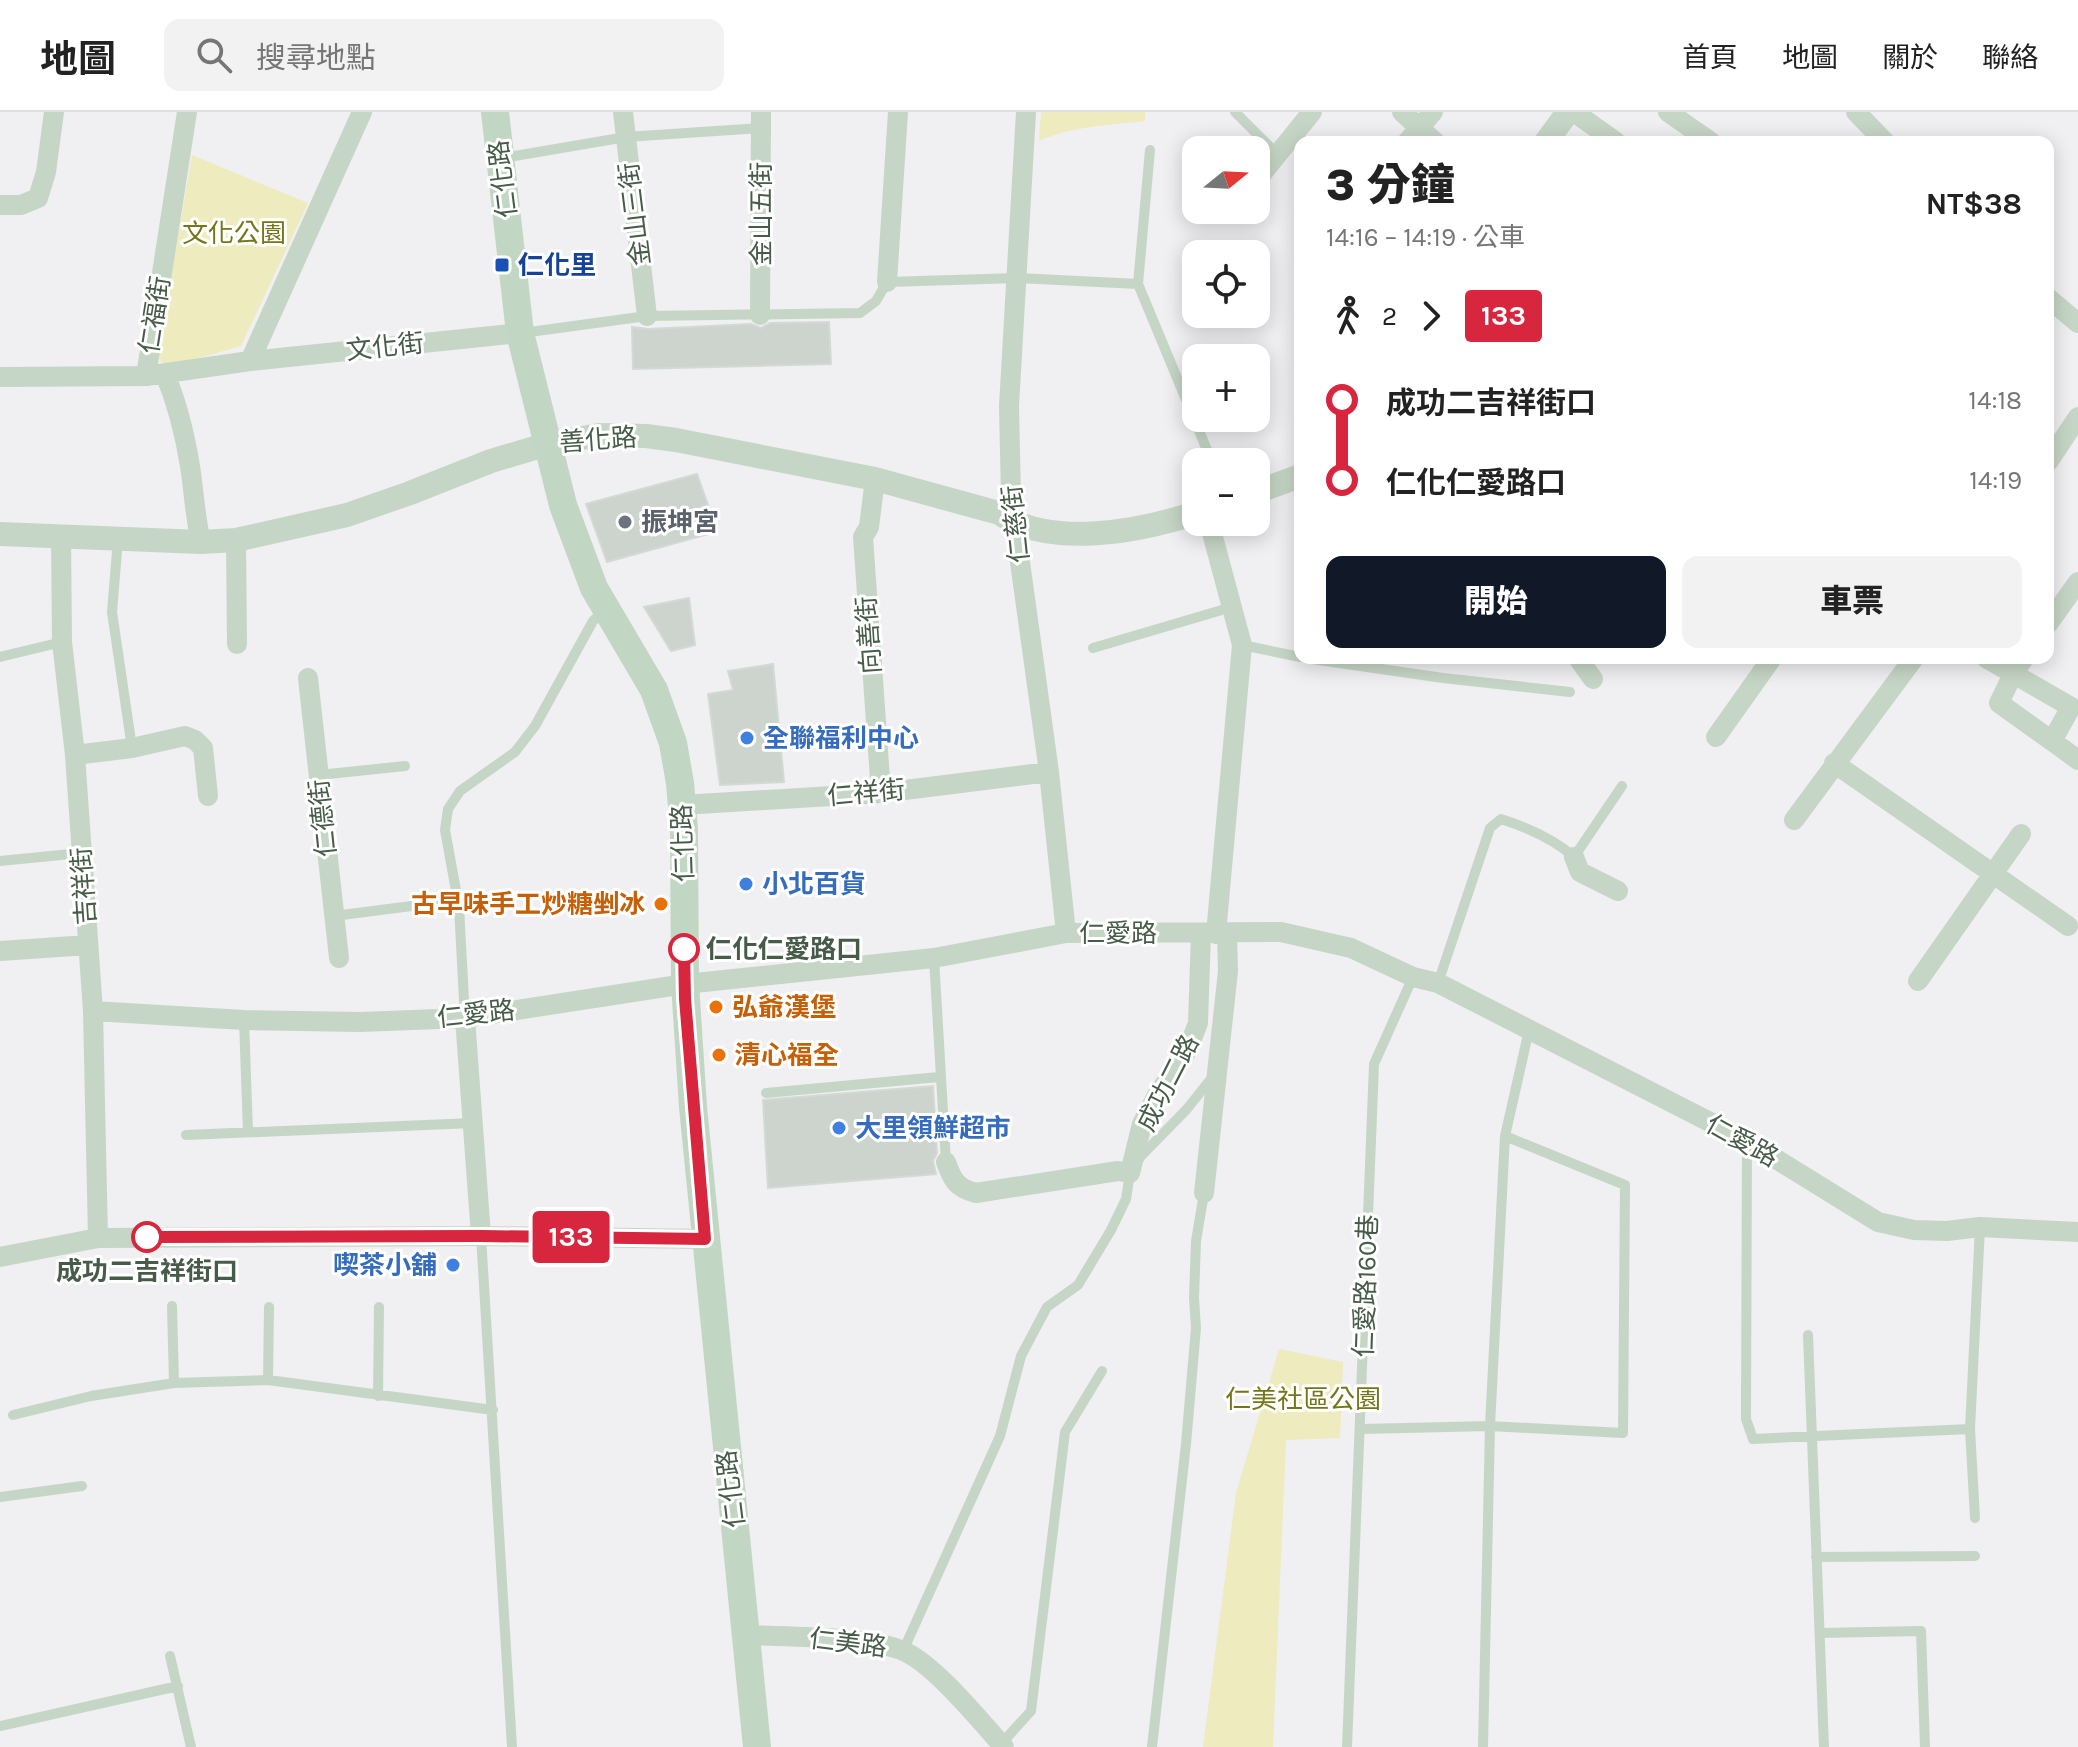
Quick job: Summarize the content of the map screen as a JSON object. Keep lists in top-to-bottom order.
{
  "streets": {
    "main road": ["仁化路"],
    "street": [
      "金山三街",
      "金山五街",
      "仁福街",
      "文化街",
      "善化路",
      "仁慈街",
      "向善街",
      "仁祥街",
      "仁德街",
      "吉祥街",
      "仁愛路",
      "成功二路",
      "仁美路"
    ],
    "lane": ["仁愛路160巷"]
  },
  "crossings": [
    ["仁化路", "文化街"],
    ["仁化路", "善化路"],
    ["仁化路", "仁祥街"],
    ["仁化路", "仁愛路"],
    ["仁化路", "仁美路"],
    ["仁福街", "文化街"],
    ["善化路", "仁慈街"],
    ["善化路", "向善街"],
    ["善化路", "吉祥街"],
    ["仁慈街", "仁祥街"],
    ["仁慈街", "仁愛路"],
    ["向善街", "仁祥街"],
    ["吉祥街", "仁愛路"],
    ["仁愛路", "成功二路"],
    ["仁愛路", "仁愛路160巷"]
  ],
  "parks": ["文化公園", "仁美社區公園"],
  "places": {
    "transit": ["仁化里"],
    "other": [
      "振坤宮",
      "全聯福利中心",
      "小北百貨",
      "古早味手工炒糖剉冰",
      "仁化仁愛路口",
      "弘爺漢堡",
      "清心福全",
      "大里領鮮超市",
      "成功二吉祥街口",
      "喫茶小舖"
    ]
  },
  "lines": ["bus line 133"],
  "north": "right",
  "page": {
    "header": "地圖",
    "search": "搜尋地點",
    "nav": [
      "首頁",
      "地圖",
      "關於",
      "聯絡"
    ],
    "on_map": "133",
    "map_buttons": ["+", "−"],
    "heading": ["3 分鐘", "14:16 – 14:19 · 公車", "NT$38"],
    "legs": ["2", "133"],
    "list": [
      {
        "name": "成功二吉祥街口",
        "value": "14:18"
      },
      {
        "name": "仁化仁愛路口",
        "value": "14:19"
      }
    ],
    "buttons": ["開始", "車票"]
  }
}
